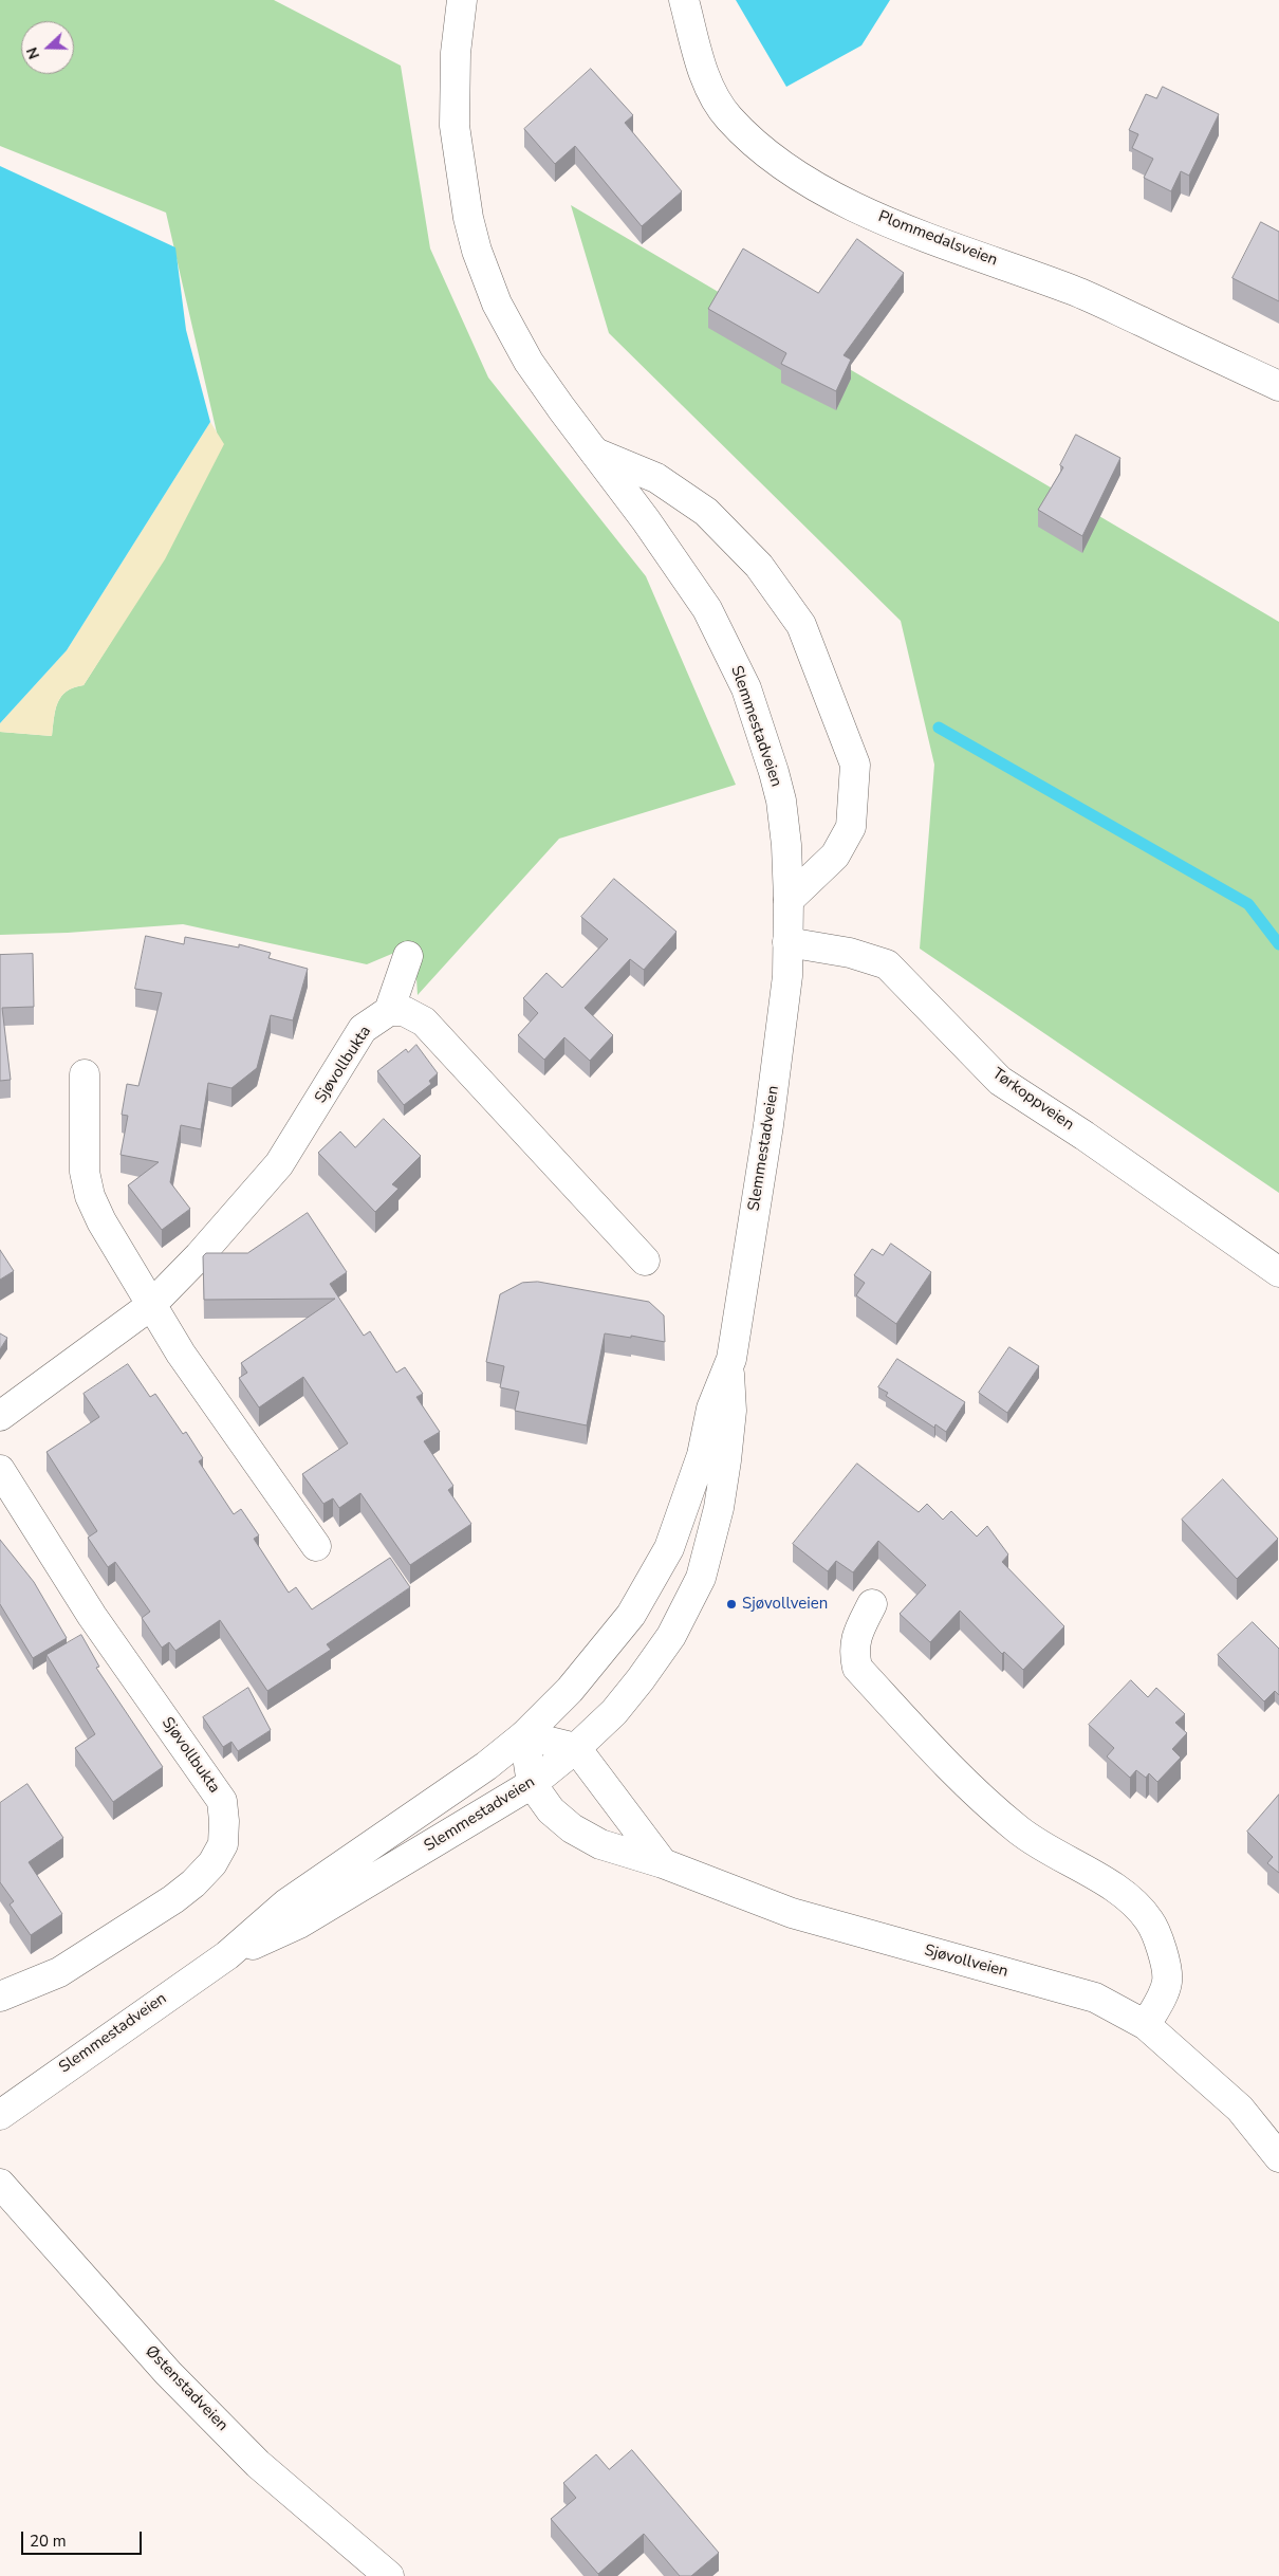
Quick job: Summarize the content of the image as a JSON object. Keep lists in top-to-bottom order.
{
  "streets": {
    "street": [
      "Plommedalsveien",
      "Slemmestadveien",
      "Sjøvollbukta",
      "Tørkoppveien",
      "Sjøvollveien",
      "Østenstadveien"
    ]
  },
  "crossings": [
    ["Slemmestadveien", "Tørkoppveien"],
    ["Slemmestadveien", "Sjøvollveien"]
  ],
  "places": ["Sjøvollveien"],
  "scale_bar": "20 m",
  "north": "left"
}
